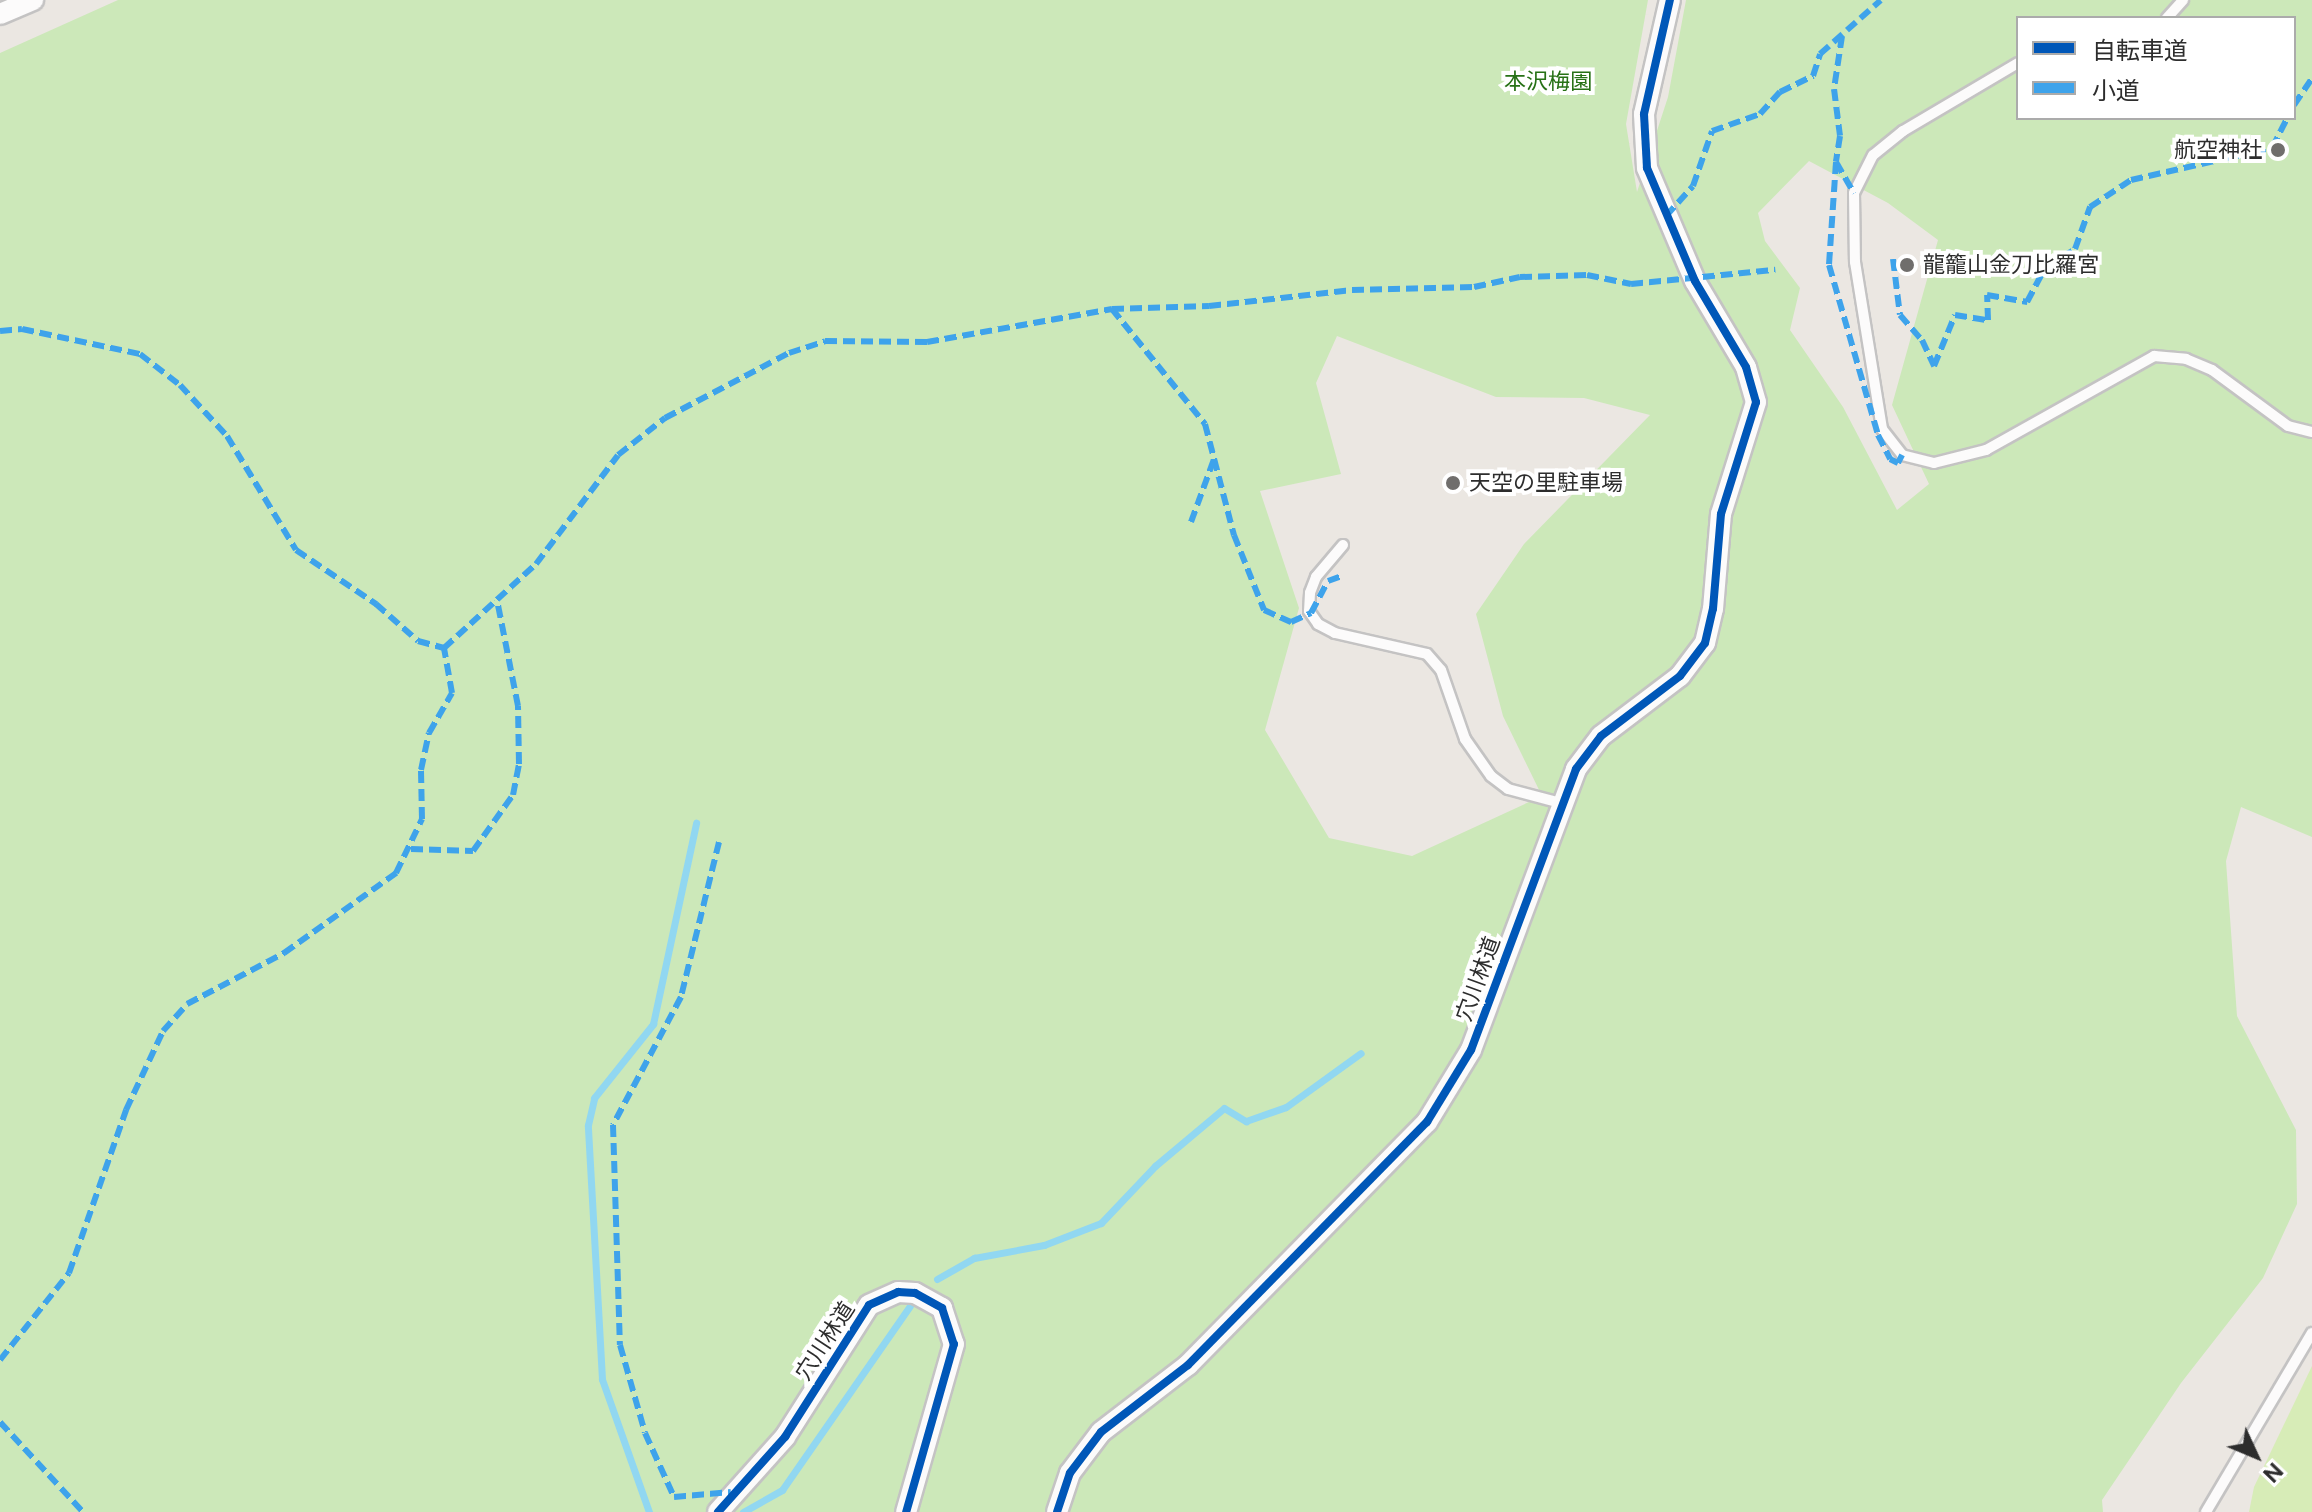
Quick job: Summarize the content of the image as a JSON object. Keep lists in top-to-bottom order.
{
  "streets": {
    "street": ["穴川林道"]
  },
  "parks": ["本沢梅園"],
  "places": ["航空神社", "龍籠山金刀比羅宮", "天空の里駐車場"],
  "legend": ["自転車道", "小道"],
  "north": "bottom right"
}
